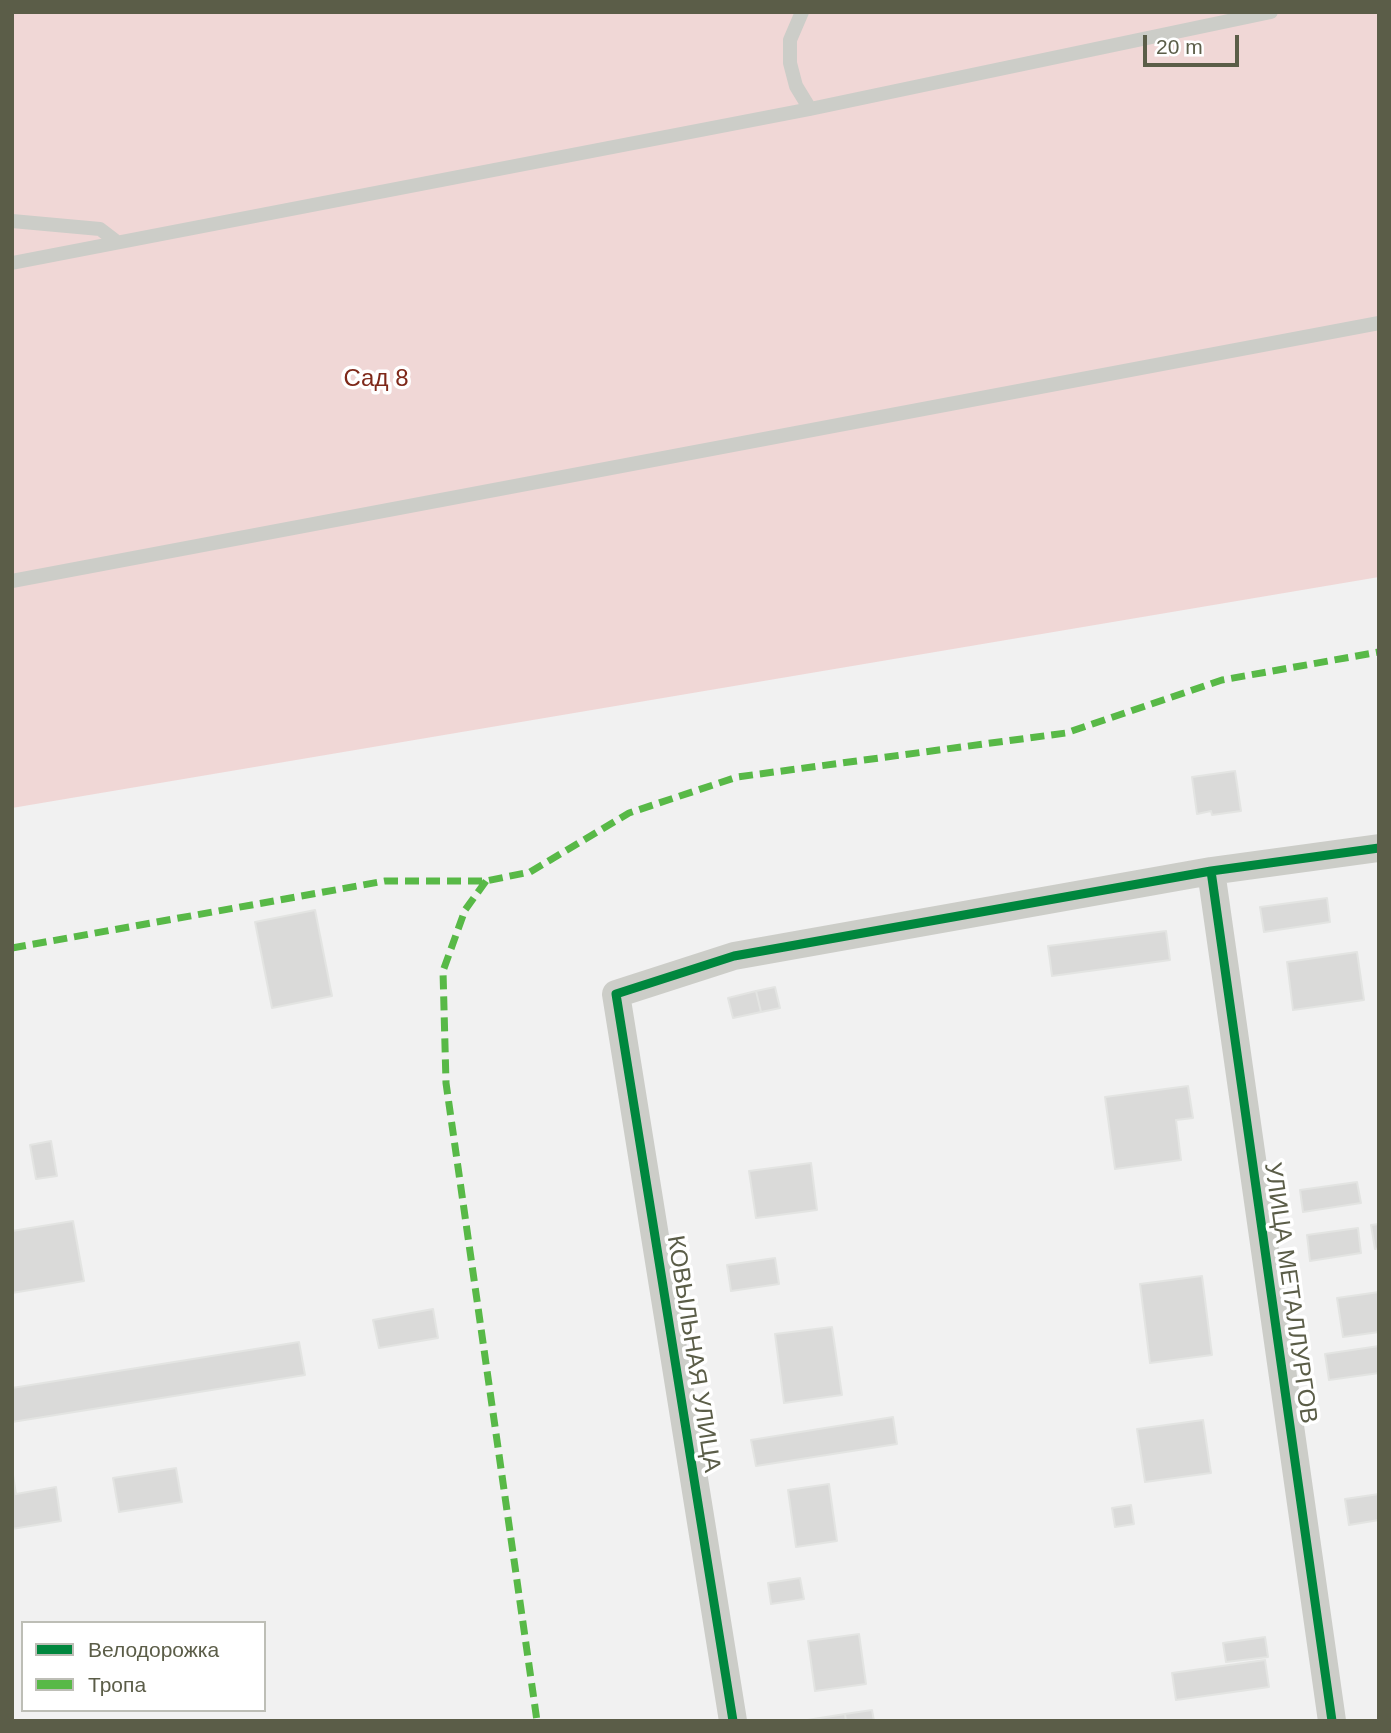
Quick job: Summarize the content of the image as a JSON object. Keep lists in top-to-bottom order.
{
  "streets": {
    "street": ["УЛИЦА МЕТАЛЛУРГОВ", "КОВЫЛЬНАЯ УЛИЦА"]
  },
  "crossings": [
    ["УЛИЦА МЕТАЛЛУРГОВ", "КОВЫЛЬНАЯ УЛИЦА"]
  ],
  "parks": ["Сад 8"],
  "legend": ["Велодорожка", "Тропа"],
  "scale_bar": "20 m"
}
